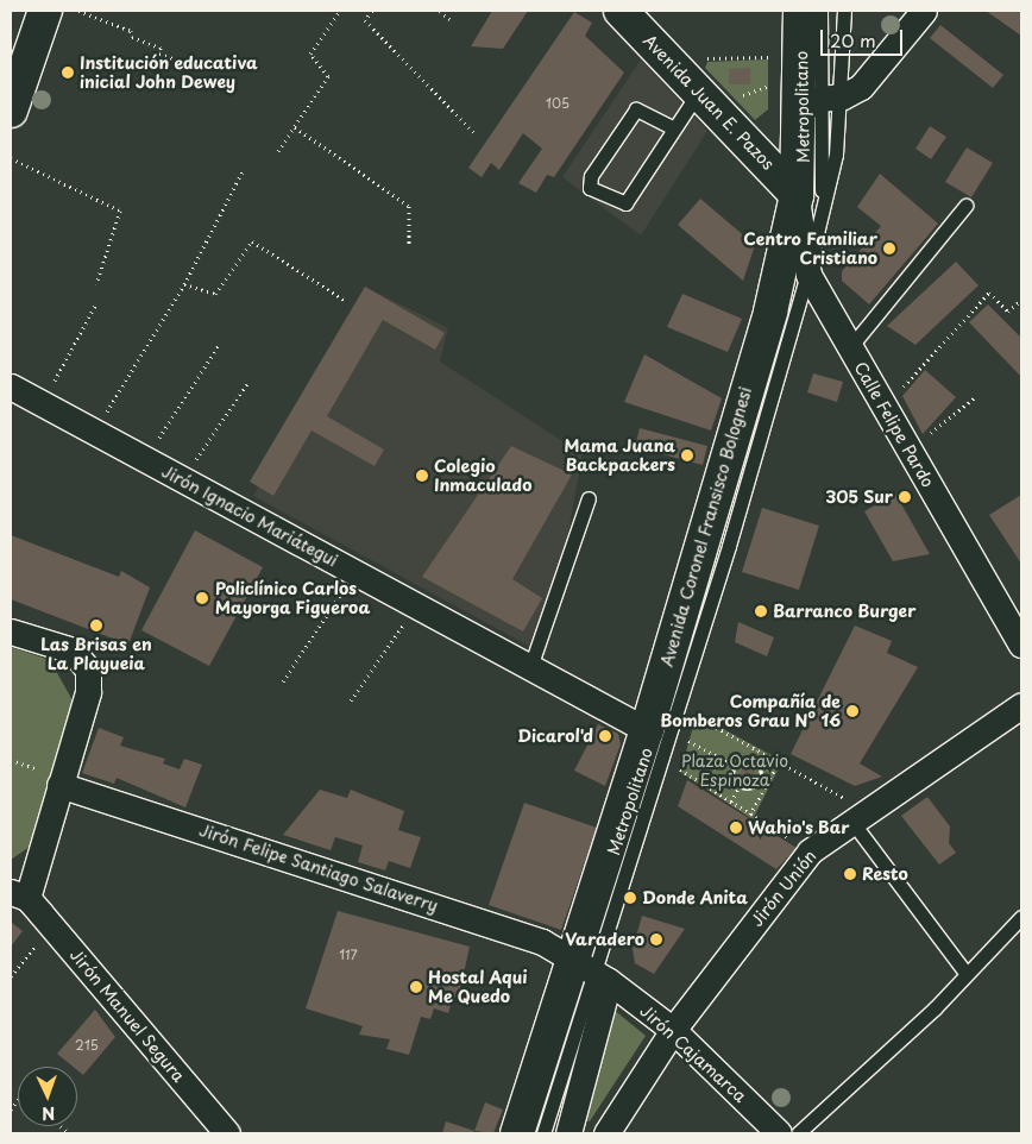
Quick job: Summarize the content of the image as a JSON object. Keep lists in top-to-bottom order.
{
  "streets": {
    "main road": ["Avenida Juan E. Pazos", "Avenida Coronel Fransisco Bolognesi"],
    "street": [
      "Calle Felipe Pardo",
      "Jirón Ignacio Mariátegui",
      "Jirón Felipe Santiago Salaverry",
      "Jirón Unión",
      "Jirón Manuel Segura",
      "Jirón Cajamarca"
    ],
    "lane": ["Metropolitano"]
  },
  "crossings": [
    ["Avenida Juan E. Pazos", "Metropolitano"],
    ["Avenida Juan E. Pazos", "Calle Felipe Pardo"],
    ["Avenida Juan E. Pazos", "Avenida Coronel Fransisco Bolognesi"],
    ["Metropolitano", "Calle Felipe Pardo"],
    ["Metropolitano", "Avenida Coronel Fransisco Bolognesi"],
    ["Metropolitano", "Jirón Felipe Santiago Salaverry"],
    ["Metropolitano", "Jirón Cajamarca"],
    ["Calle Felipe Pardo", "Avenida Coronel Fransisco Bolognesi"],
    ["Jirón Ignacio Mariátegui", "Avenida Coronel Fransisco Bolognesi"],
    ["Avenida Coronel Fransisco Bolognesi", "Jirón Felipe Santiago Salaverry"],
    ["Avenida Coronel Fransisco Bolognesi", "Jirón Cajamarca"],
    ["Jirón Felipe Santiago Salaverry", "Jirón Cajamarca"],
    ["Jirón Unión", "Jirón Cajamarca"]
  ],
  "parks": ["Plaza Octavio Espinoza"],
  "places": [
    "Institución educativa inicial John Dewey",
    "Centro Familiar Cristiano",
    "Mama Juana Backpackers",
    "Colegio Inmaculado",
    "305 Sur",
    "Policlínico Carlos Mayorga Figueroa",
    "Barranco Burger",
    "Las Brisas en La Playueia",
    "Compañía de Bomberos Grau Nº 16",
    "Dicarol'd",
    "Wahio's Bar",
    "Resto",
    "Donde Anita",
    "Varadero",
    "Hostal Aqui Me Quedo"
  ],
  "house_numbers": ["105", "117", "215"],
  "scale_bar": "20 m",
  "north": "bottom"
}
